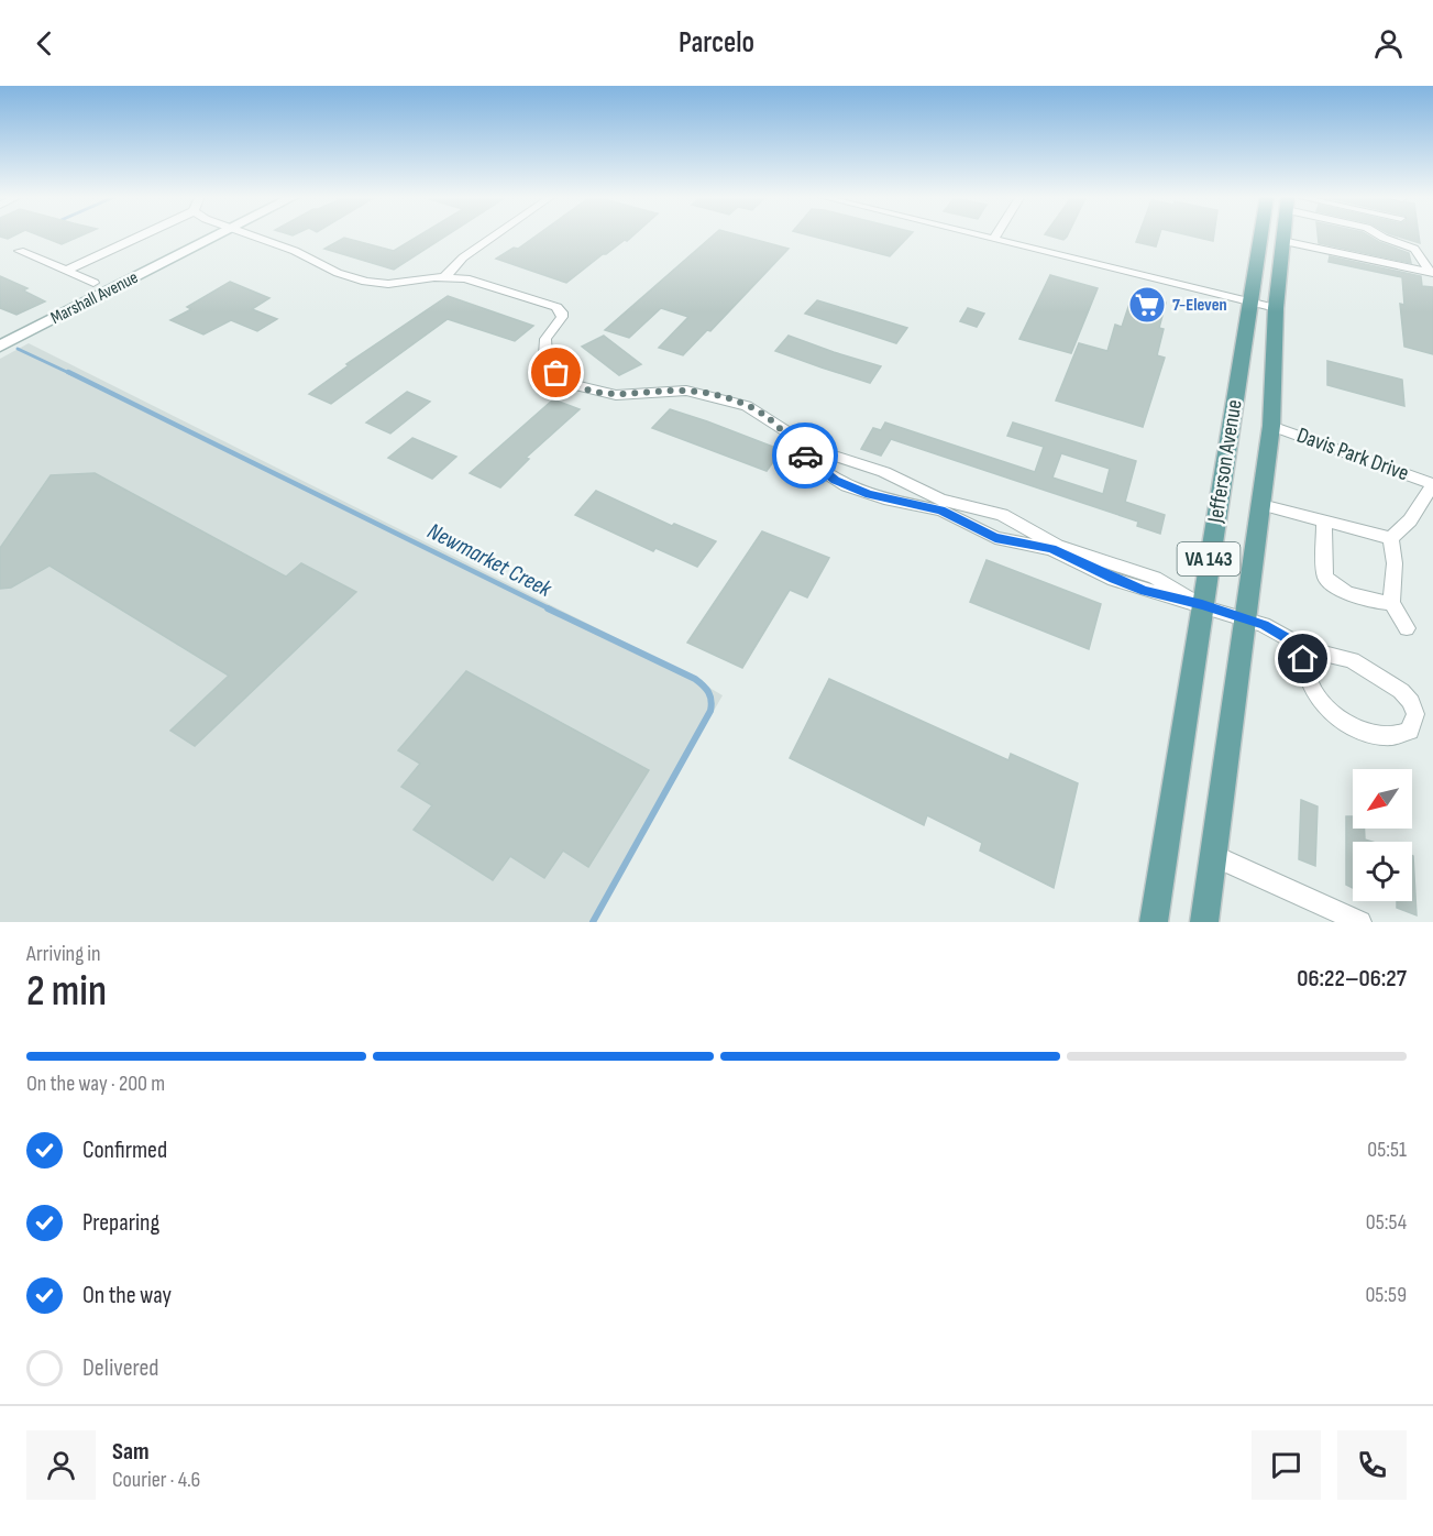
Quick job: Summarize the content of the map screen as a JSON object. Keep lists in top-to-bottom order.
{
  "streets": {
    "main road": ["Jefferson Avenue", "VA 143"],
    "street": ["Marshall Avenue", "Davis Park Drive"]
  },
  "crossings": [
    ["Davis Park Drive", "Jefferson Avenue"]
  ],
  "water": ["Newmarket Creek"],
  "places": {
    "supermarket": ["7-Eleven"]
  },
  "north": "bottom left",
  "page": {
    "header": "Parcelo",
    "heading": ["2 min", "Arriving in", "06:22–06:27"],
    "panel": ["Sam", "Courier · 4.6"],
    "bar": "On the way · 200 m",
    "list": [
      ["Confirmed", "05:51"],
      ["Preparing", "05:54"],
      ["On the way", "05:59"],
      "Delivered"
    ]
  }
}
